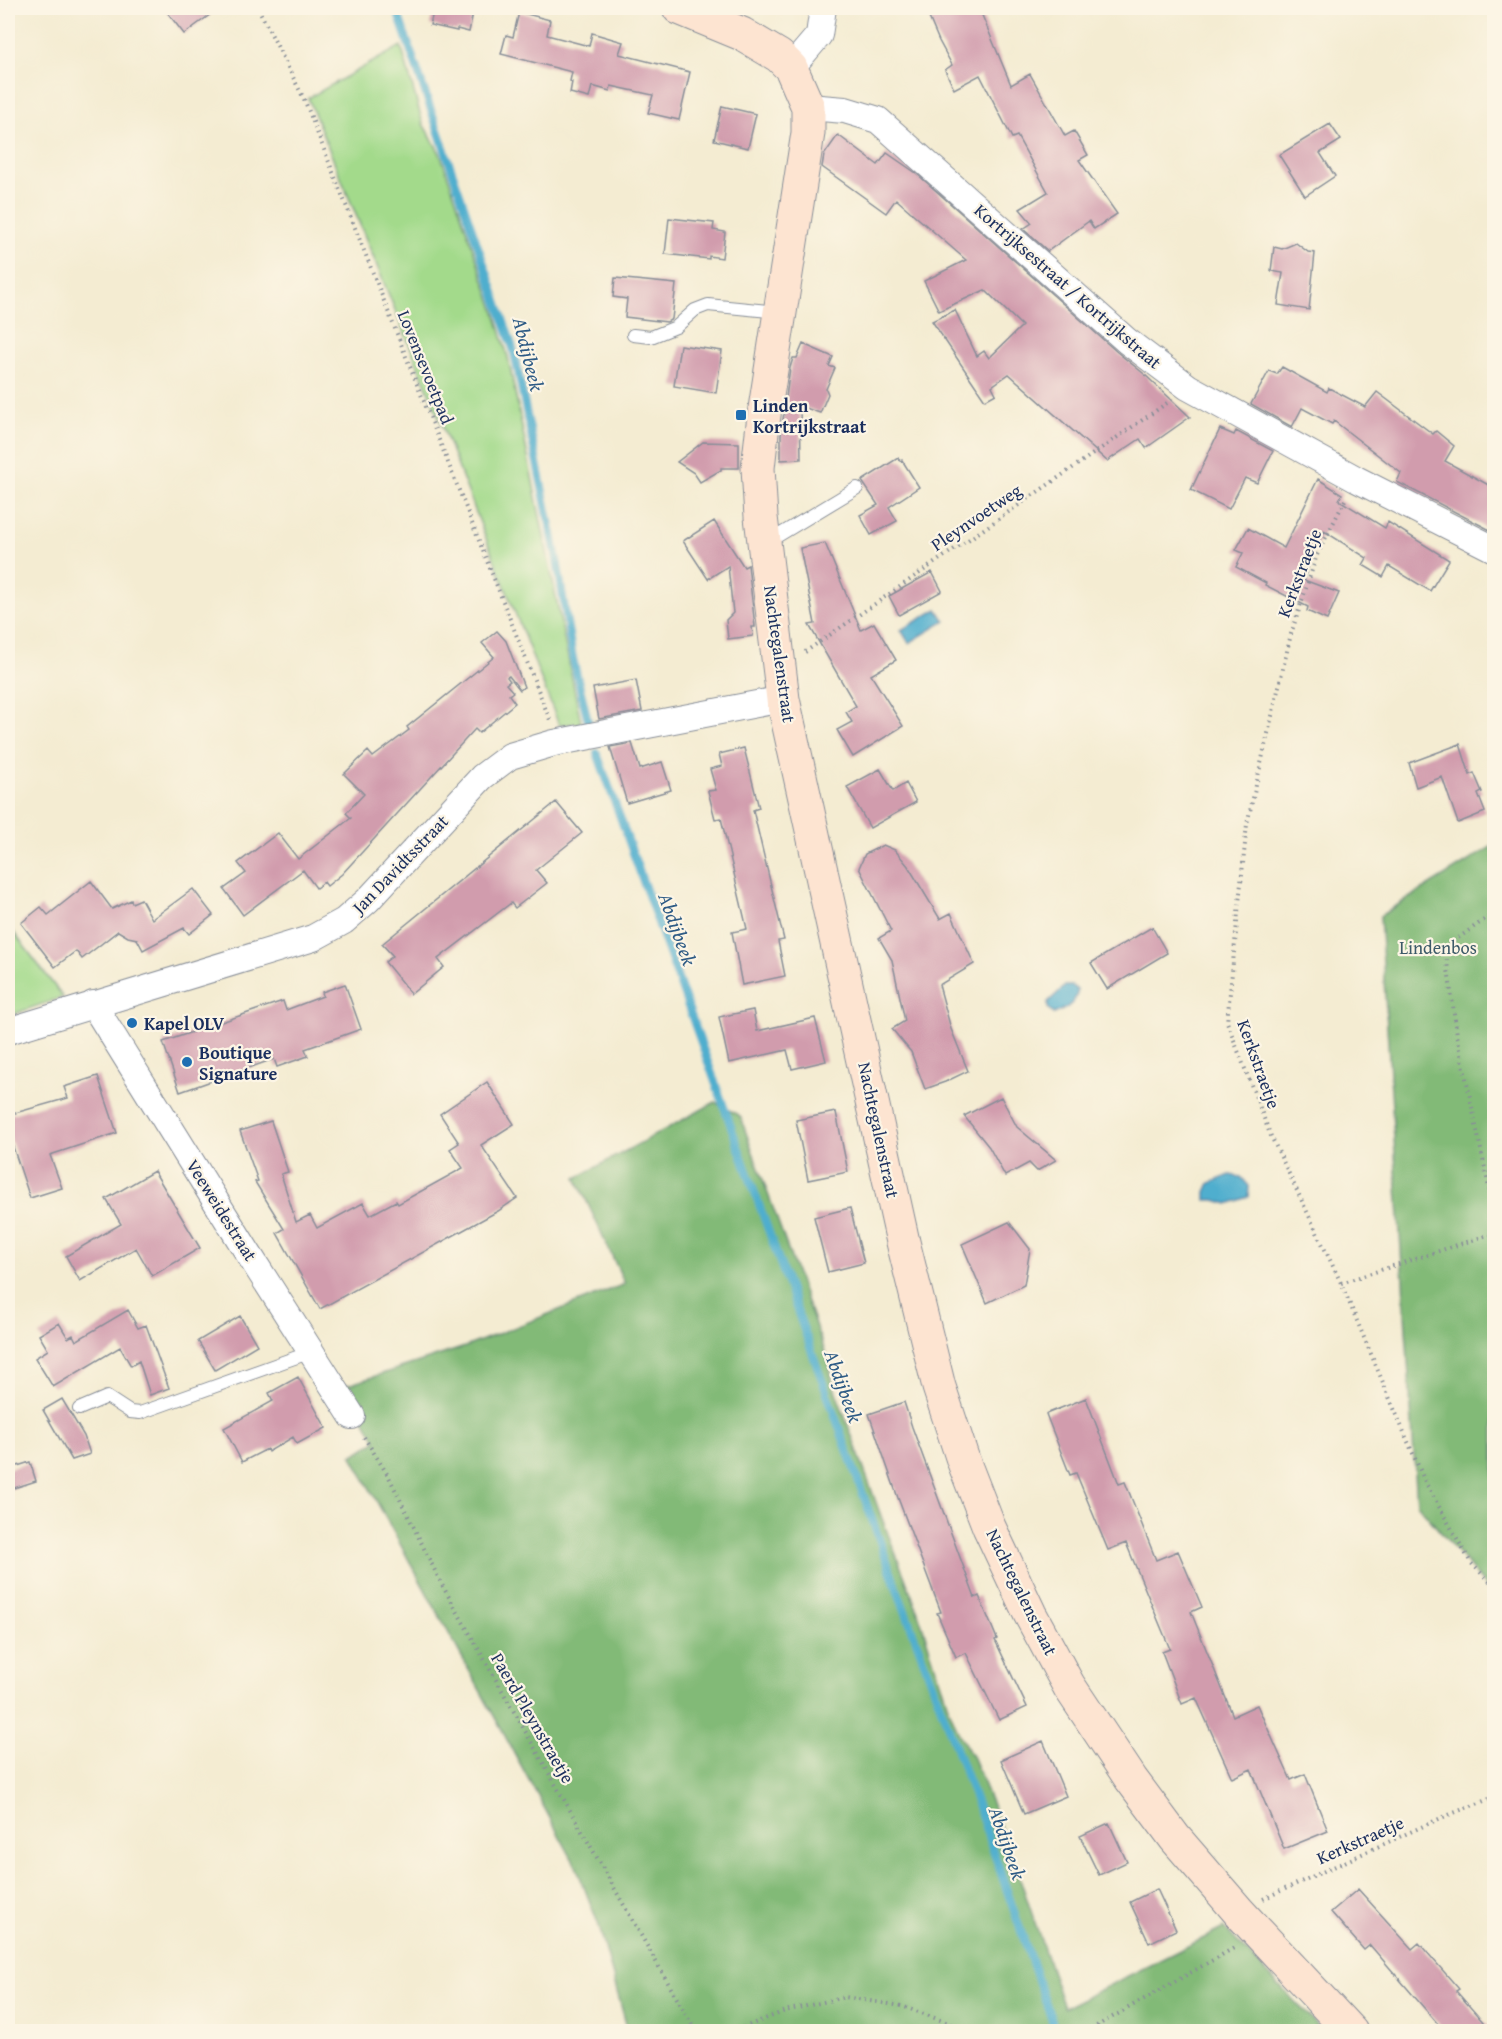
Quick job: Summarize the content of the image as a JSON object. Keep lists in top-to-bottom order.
{
  "streets": {
    "street": [
      "Kortrijksestraat / Kortrijkstraat",
      "Nachtegalenstraat",
      "Jan Davidtsstraat",
      "Veeweidestraat"
    ],
    "path": [
      "Lovensevoetpad",
      "Pleynvoetweg",
      "Kerkstraetje",
      "Paerd Pleynstraetje"
    ]
  },
  "crossings": [
    ["Kortrijksestraat / Kortrijkstraat", "Pleynvoetweg"],
    ["Kortrijksestraat / Kortrijkstraat", "Kerkstraetje"],
    ["Kortrijksestraat / Kortrijkstraat", "Nachtegalenstraat"],
    ["Lovensevoetpad", "Jan Davidtsstraat"],
    ["Pleynvoetweg", "Nachtegalenstraat"],
    ["Pleynvoetweg", "Jan Davidtsstraat"],
    ["Kerkstraetje", "Nachtegalenstraat"],
    ["Nachtegalenstraat", "Jan Davidtsstraat"],
    ["Jan Davidtsstraat", "Veeweidestraat"],
    ["Veeweidestraat", "Paerd Pleynstraetje"]
  ],
  "water": ["Abdijbeek"],
  "parks": ["Lindenbos"],
  "places": {
    "transit": ["Linden Kortrijkstraat"],
    "other": ["Kapel OLV", "Boutique Signature"]
  }
}
